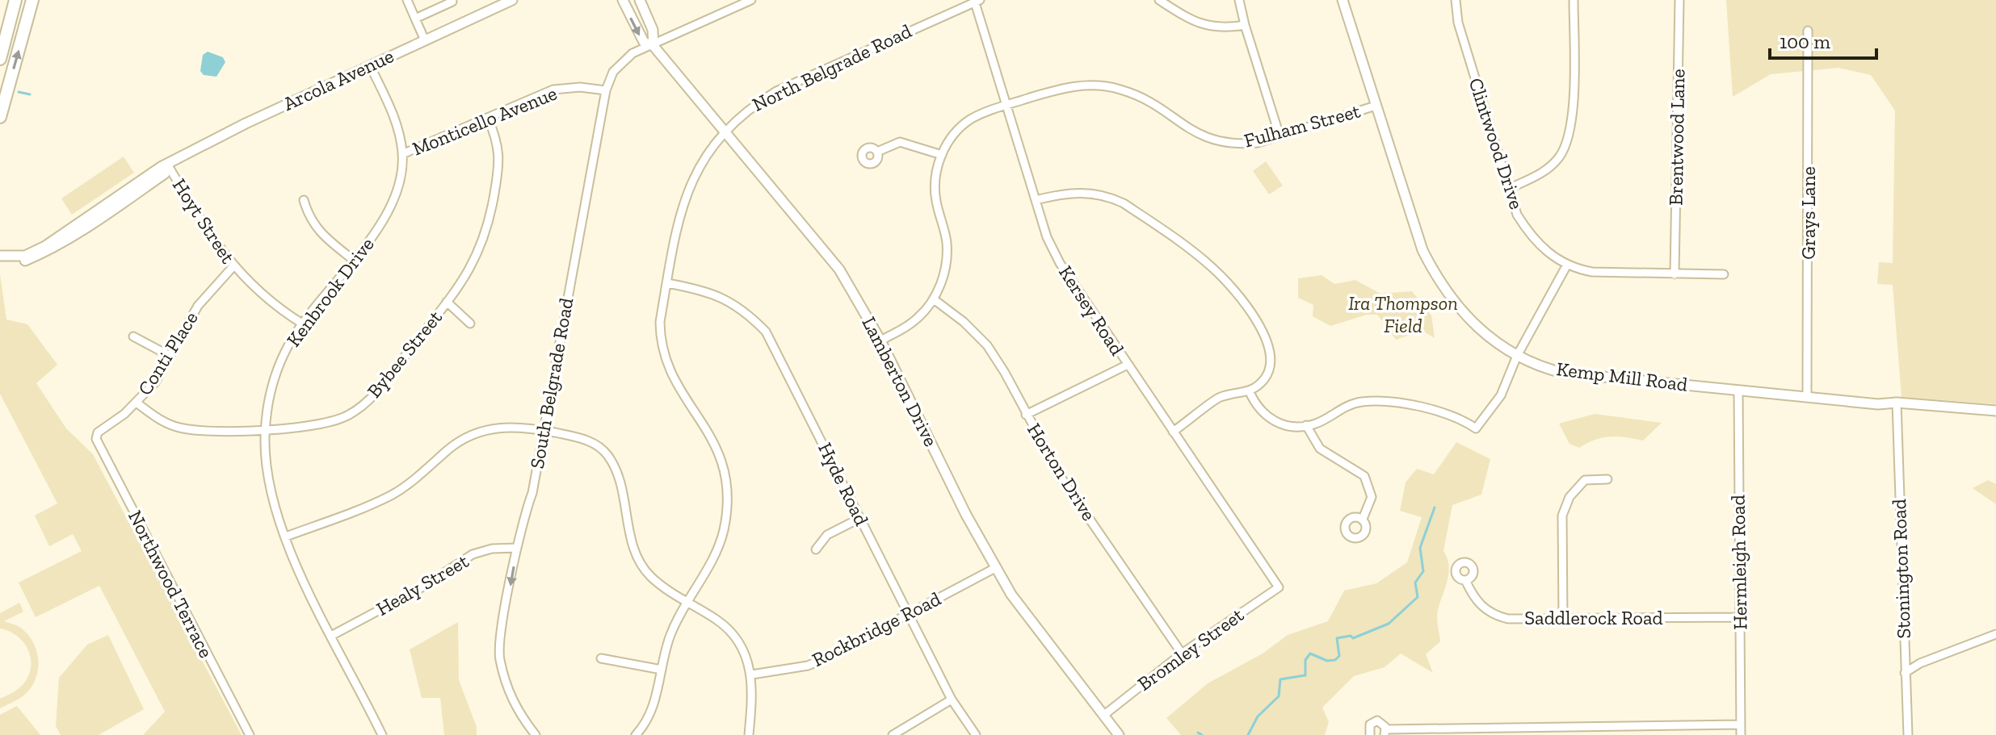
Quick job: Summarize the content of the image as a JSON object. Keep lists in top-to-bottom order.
{
  "streets": {
    "street": [
      "North Belgrade Road",
      "Arcola Avenue",
      "Monticello Avenue",
      "Fulham Street",
      "Brentwood Lane",
      "Clintwood Drive",
      "Grays Lane",
      "Hoyt Street",
      "Kenbrook Drive",
      "Kersey Road",
      "Conti Place",
      "Bybee Street",
      "Kemp Mill Road",
      "Lamberton Drive",
      "South Belgrade Road",
      "Horton Drive",
      "Hyde Road",
      "Hermleigh Road",
      "Stonington Road",
      "Northwood Terrace",
      "Healy Street",
      "Saddlerock Road",
      "Rockbridge Road",
      "Bromley Street"
    ]
  },
  "crossings": [
    ["North Belgrade Road", "Kersey Road"],
    ["North Belgrade Road", "Lamberton Drive"],
    ["North Belgrade Road", "Hyde Road"],
    ["Arcola Avenue", "Hoyt Street"],
    ["Arcola Avenue", "Kenbrook Drive"],
    ["Monticello Avenue", "Kenbrook Drive"],
    ["Monticello Avenue", "Bybee Street"],
    ["Monticello Avenue", "South Belgrade Road"],
    ["Fulham Street", "Kersey Road"],
    ["Fulham Street", "Kemp Mill Road"],
    ["Fulham Street", "Lamberton Drive"],
    ["Fulham Street", "Horton Drive"],
    ["Brentwood Lane", "Clintwood Drive"],
    ["Grays Lane", "Kemp Mill Road"],
    ["Hoyt Street", "Kenbrook Drive"],
    ["Hoyt Street", "Conti Place"],
    ["Kenbrook Drive", "Bybee Street"],
    ["Kenbrook Drive", "Healy Street"],
    ["Kersey Road", "Bromley Street"],
    ["Conti Place", "Bybee Street"],
    ["Conti Place", "Northwood Terrace"],
    ["Kemp Mill Road", "Hermleigh Road"],
    ["Kemp Mill Road", "Stonington Road"],
    ["Lamberton Drive", "South Belgrade Road"],
    ["Lamberton Drive", "Rockbridge Road"],
    ["Lamberton Drive", "Bromley Street"],
    ["South Belgrade Road", "Healy Street"],
    ["Horton Drive", "Bromley Street"],
    ["Hyde Road", "Rockbridge Road"],
    ["Hermleigh Road", "Saddlerock Road"]
  ],
  "parks": ["Ira Thompson Field"],
  "scale_bar": "100 m"
}
